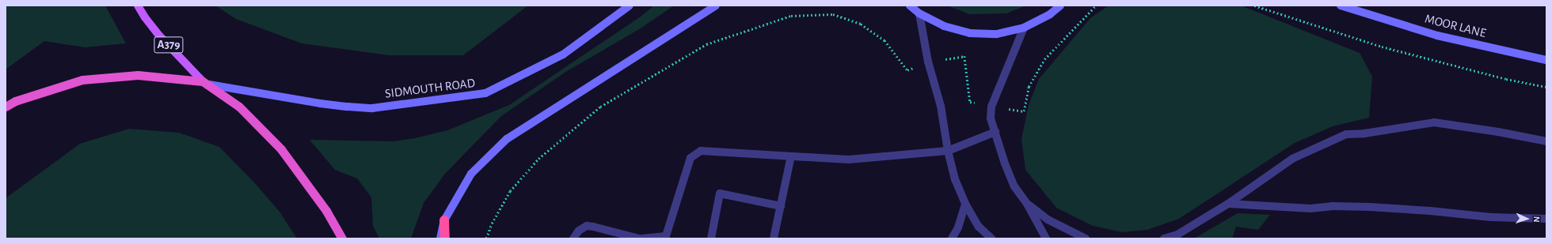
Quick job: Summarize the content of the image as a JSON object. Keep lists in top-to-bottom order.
{
  "streets": {
    "main road": ["MOOR LANE", "A379", "SIDMOUTH ROAD"]
  },
  "crossings": [
    ["A379", "SIDMOUTH ROAD"]
  ],
  "north": "right"
}
